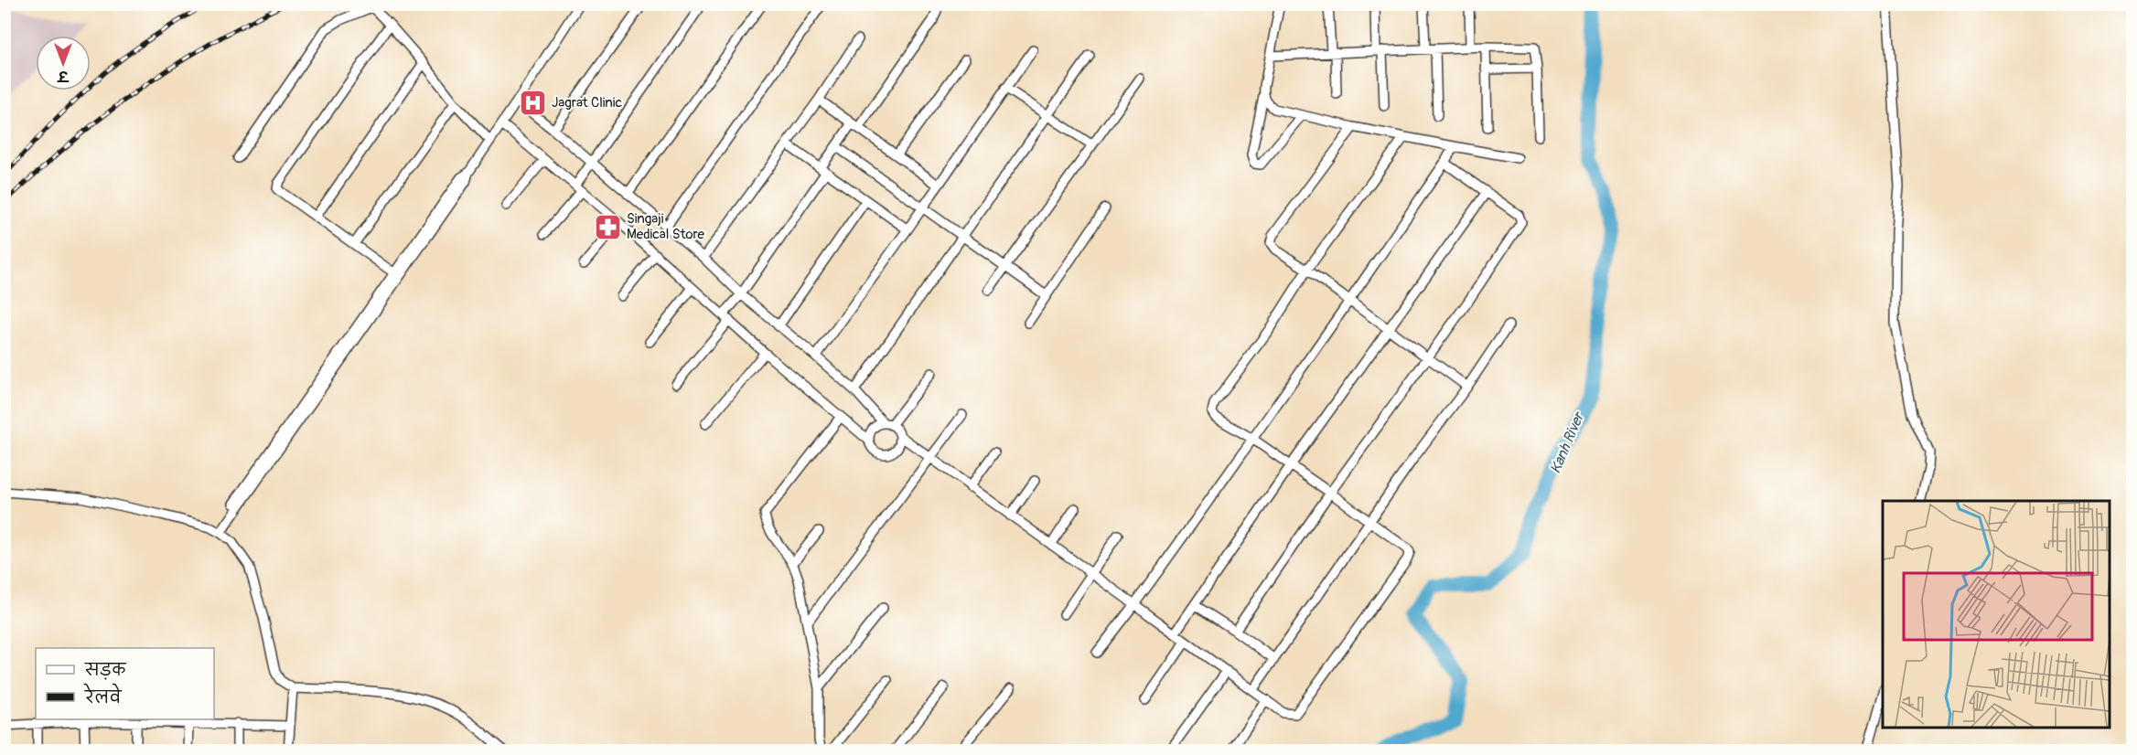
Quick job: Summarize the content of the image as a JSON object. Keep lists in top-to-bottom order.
{
  "water": ["Kanh River"],
  "places": {
    "hospital": ["Jagrat Clinic"],
    "pharmacy": ["Singaji Medical Store"]
  },
  "legend": ["सड़क", "रेलवे"],
  "north": "bottom"
}
